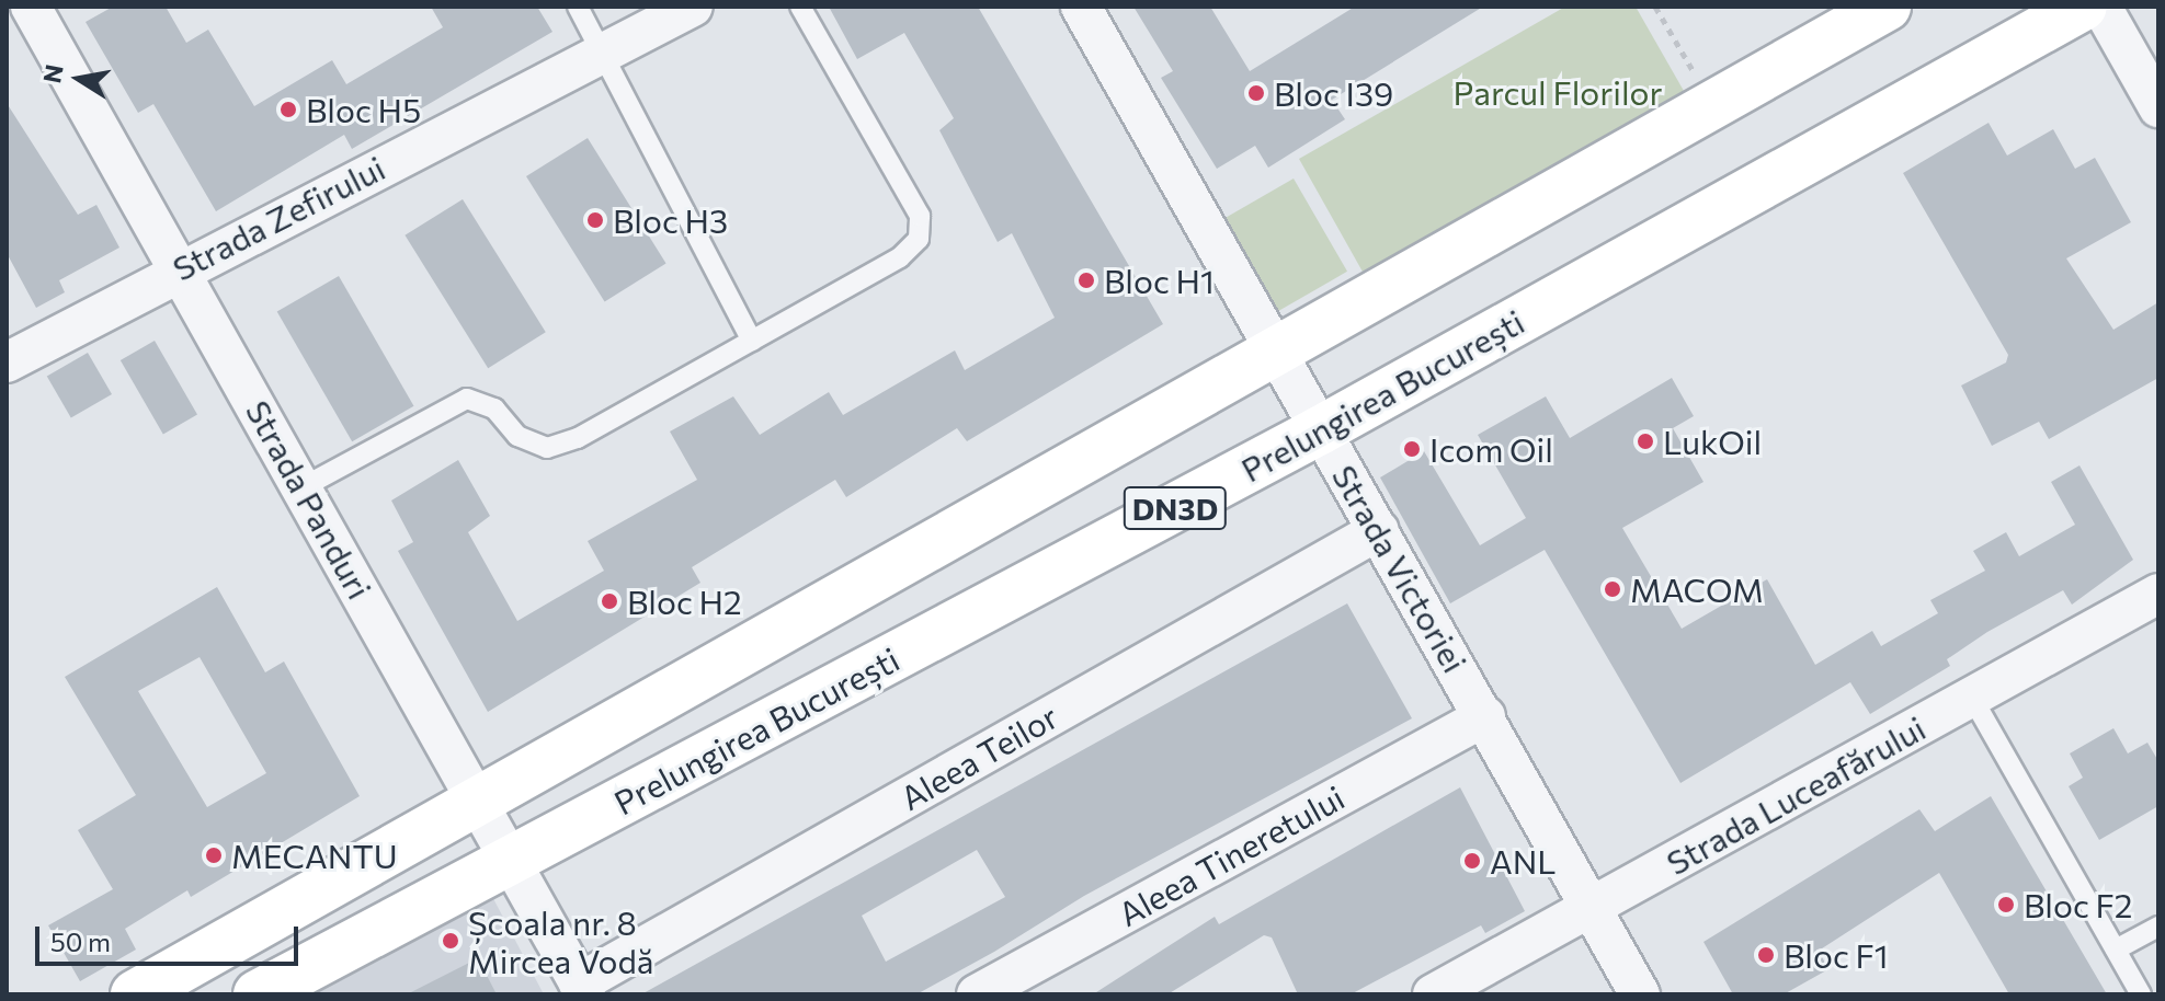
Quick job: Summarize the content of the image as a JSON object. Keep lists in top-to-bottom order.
{
  "streets": {
    "main road": ["Prelungirea București", "DN3D"],
    "street": [
      "Strada Zefirului",
      "Strada Panduri",
      "Strada Victoriei",
      "Aleea Teilor",
      "Strada Luceafărului",
      "Aleea Tineretului"
    ]
  },
  "crossings": [
    ["Strada Zefirului", "Strada Panduri"],
    ["Prelungirea București", "Strada Panduri"],
    ["Prelungirea București", "Strada Victoriei"],
    ["Strada Panduri", "Aleea Teilor"],
    ["Strada Victoriei", "Aleea Teilor"],
    ["Strada Victoriei", "Strada Luceafărului"],
    ["Strada Victoriei", "Aleea Tineretului"]
  ],
  "parks": ["Parcul Florilor"],
  "places": [
    "Bloc I39",
    "Bloc H5",
    "Bloc H3",
    "Bloc H1",
    "LukOil",
    "Icom Oil",
    "MACOM",
    "Bloc H2",
    "MECANTU",
    "ANL",
    "Bloc F2",
    "Școala nr. 8 Mircea Vodă",
    "Bloc F1"
  ],
  "scale_bar": "50 m",
  "north": "left"
}
